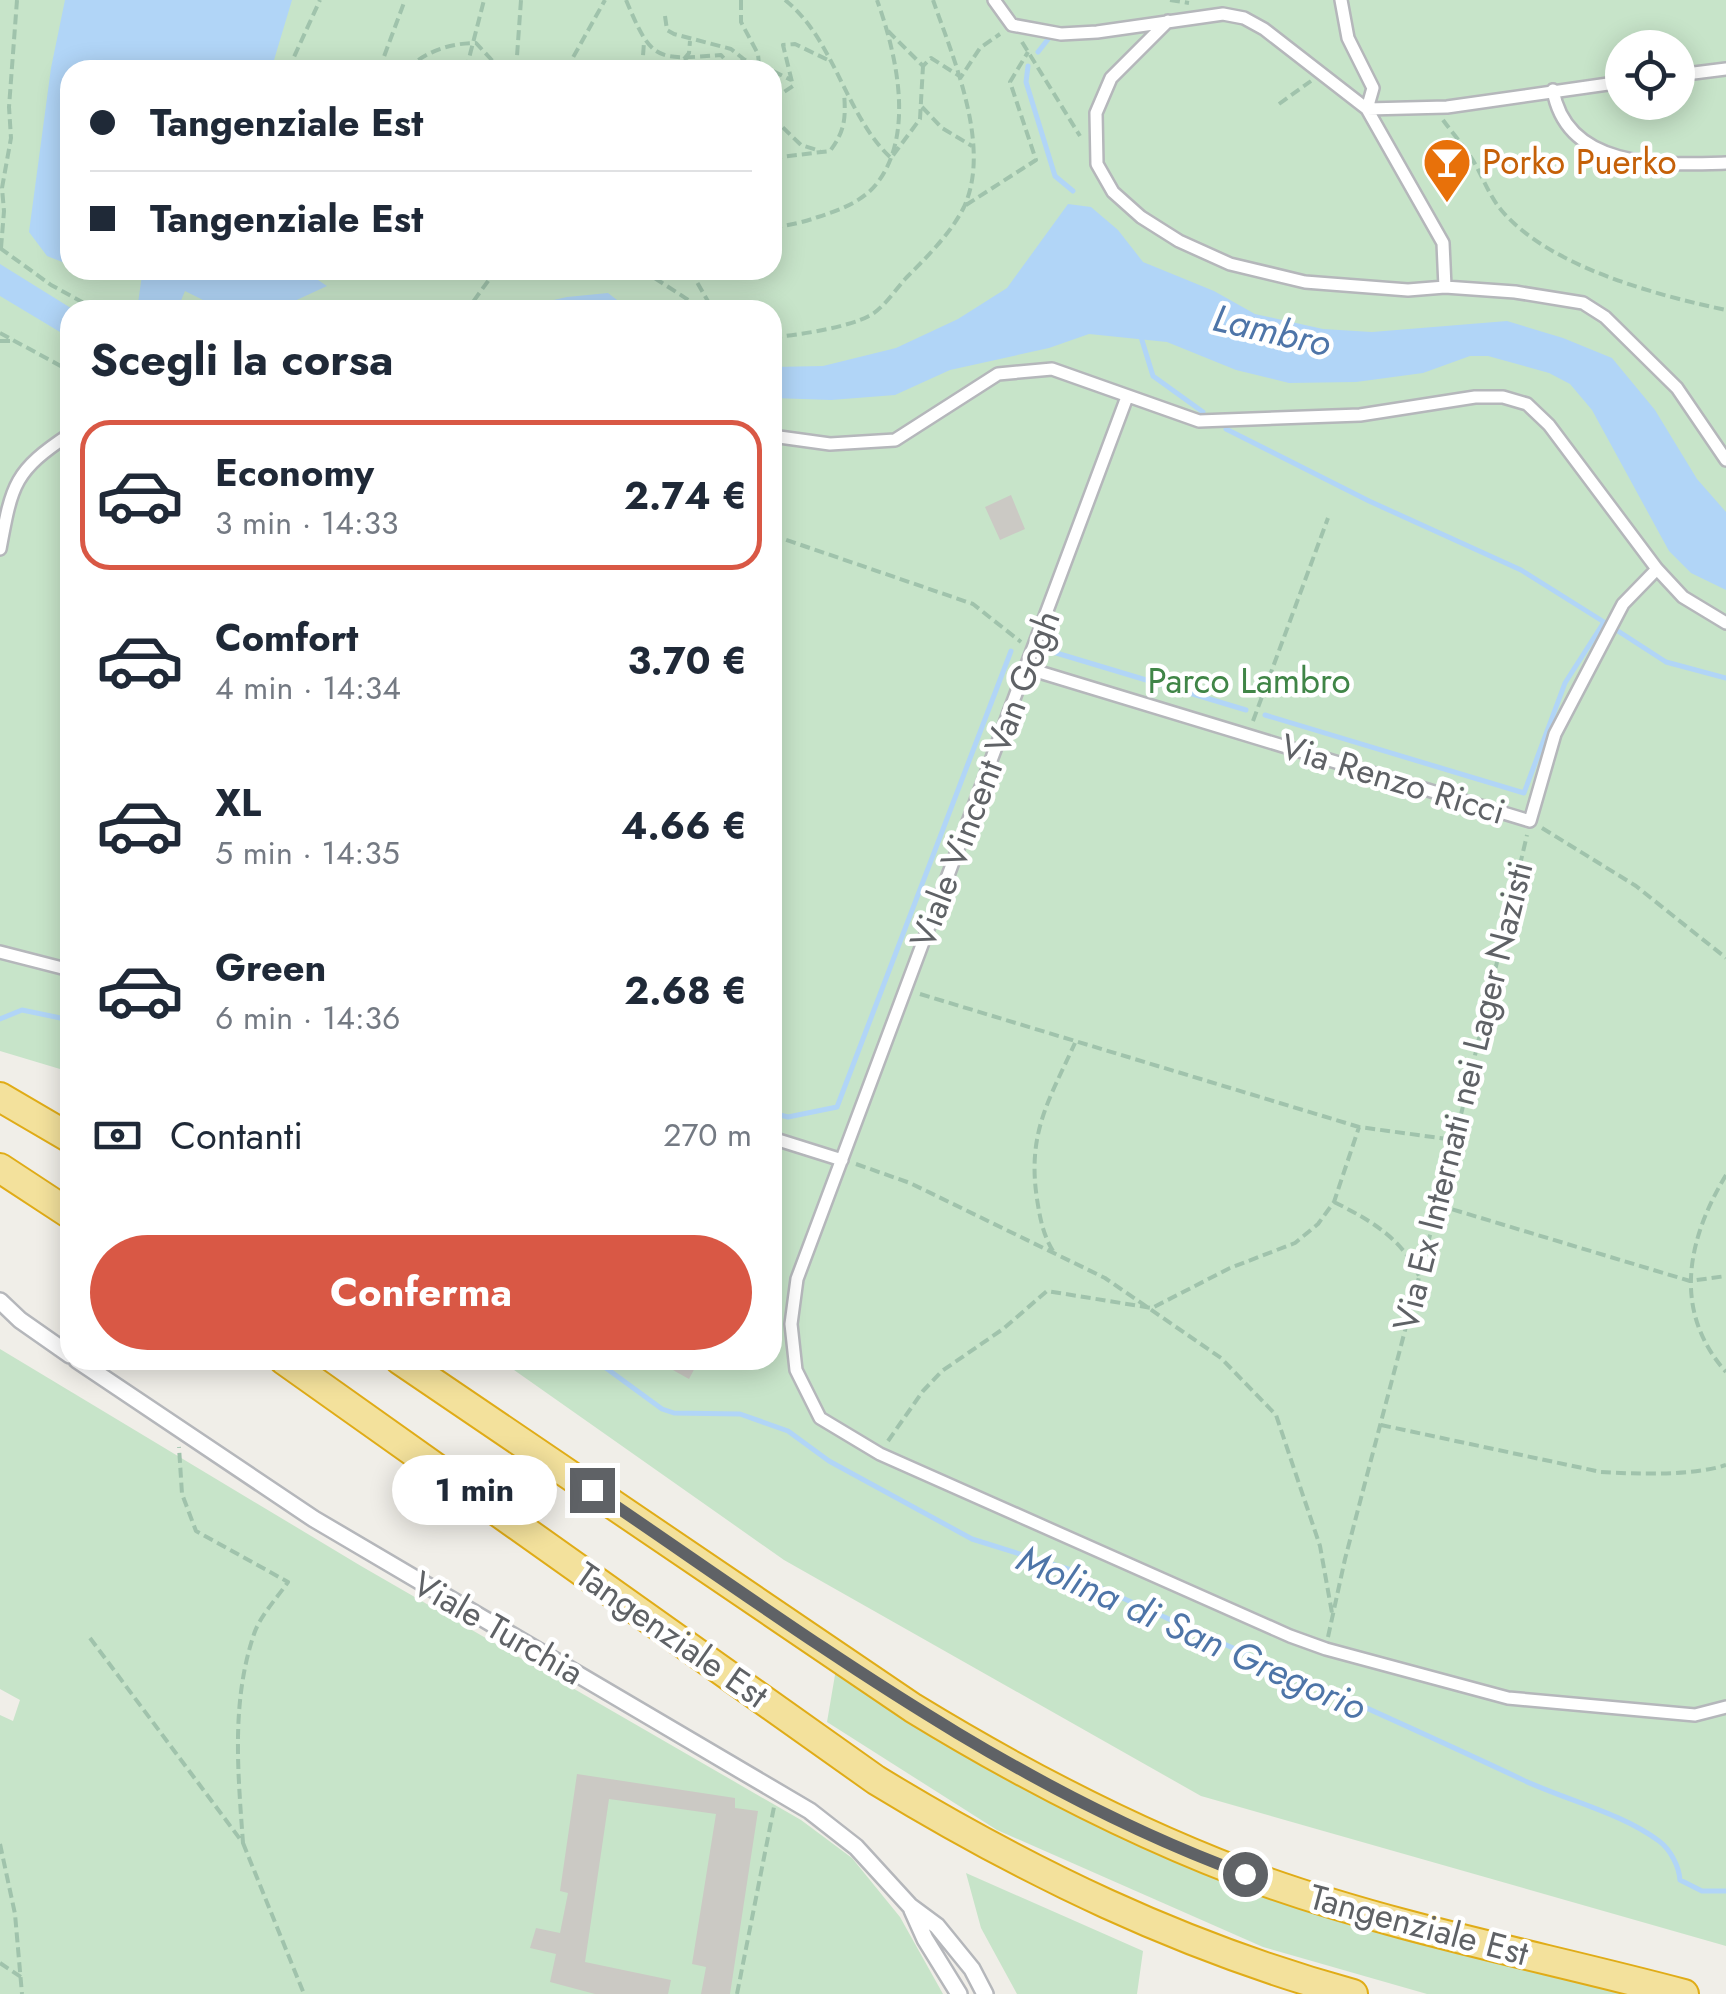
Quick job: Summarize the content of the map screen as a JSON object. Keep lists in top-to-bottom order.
{
  "streets": {
    "highway": ["Tangenziale Est"],
    "street": [
      "Viale Vincent Van Gogh",
      "Via Renzo Ricci",
      "Via Ex Internati nei Lager Nazisti",
      "Viale Turchia"
    ]
  },
  "crossings": [
    ["Viale Vincent Van Gogh", "Via Renzo Ricci"],
    ["Viale Vincent Van Gogh", "Via Ex Internati nei Lager Nazisti"],
    ["Via Renzo Ricci", "Via Ex Internati nei Lager Nazisti"]
  ],
  "water": ["Lambro", "Molina di San Gregorio"],
  "parks": ["Parco Lambro"],
  "places": {
    "bar": ["Porko Puerko"]
  },
  "page": {
    "banner": ["Tangenziale Est", "Tangenziale Est"],
    "heading": "Scegli la corsa",
    "list": [
      {
        "name": "Economy",
        "note": "3 min · 14:33",
        "value": "2.74 €"
      },
      {
        "name": "Comfort",
        "note": "4 min · 14:34",
        "value": "3.70 €"
      },
      {
        "name": "XL",
        "note": "5 min · 14:35",
        "value": "4.66 €"
      },
      {
        "name": "Green",
        "note": "6 min · 14:36",
        "value": "2.68 €"
      }
    ],
    "pay": ["Contanti", "270 m"],
    "buttons": "Conferma",
    "bubble": "1 min"
  }
}
